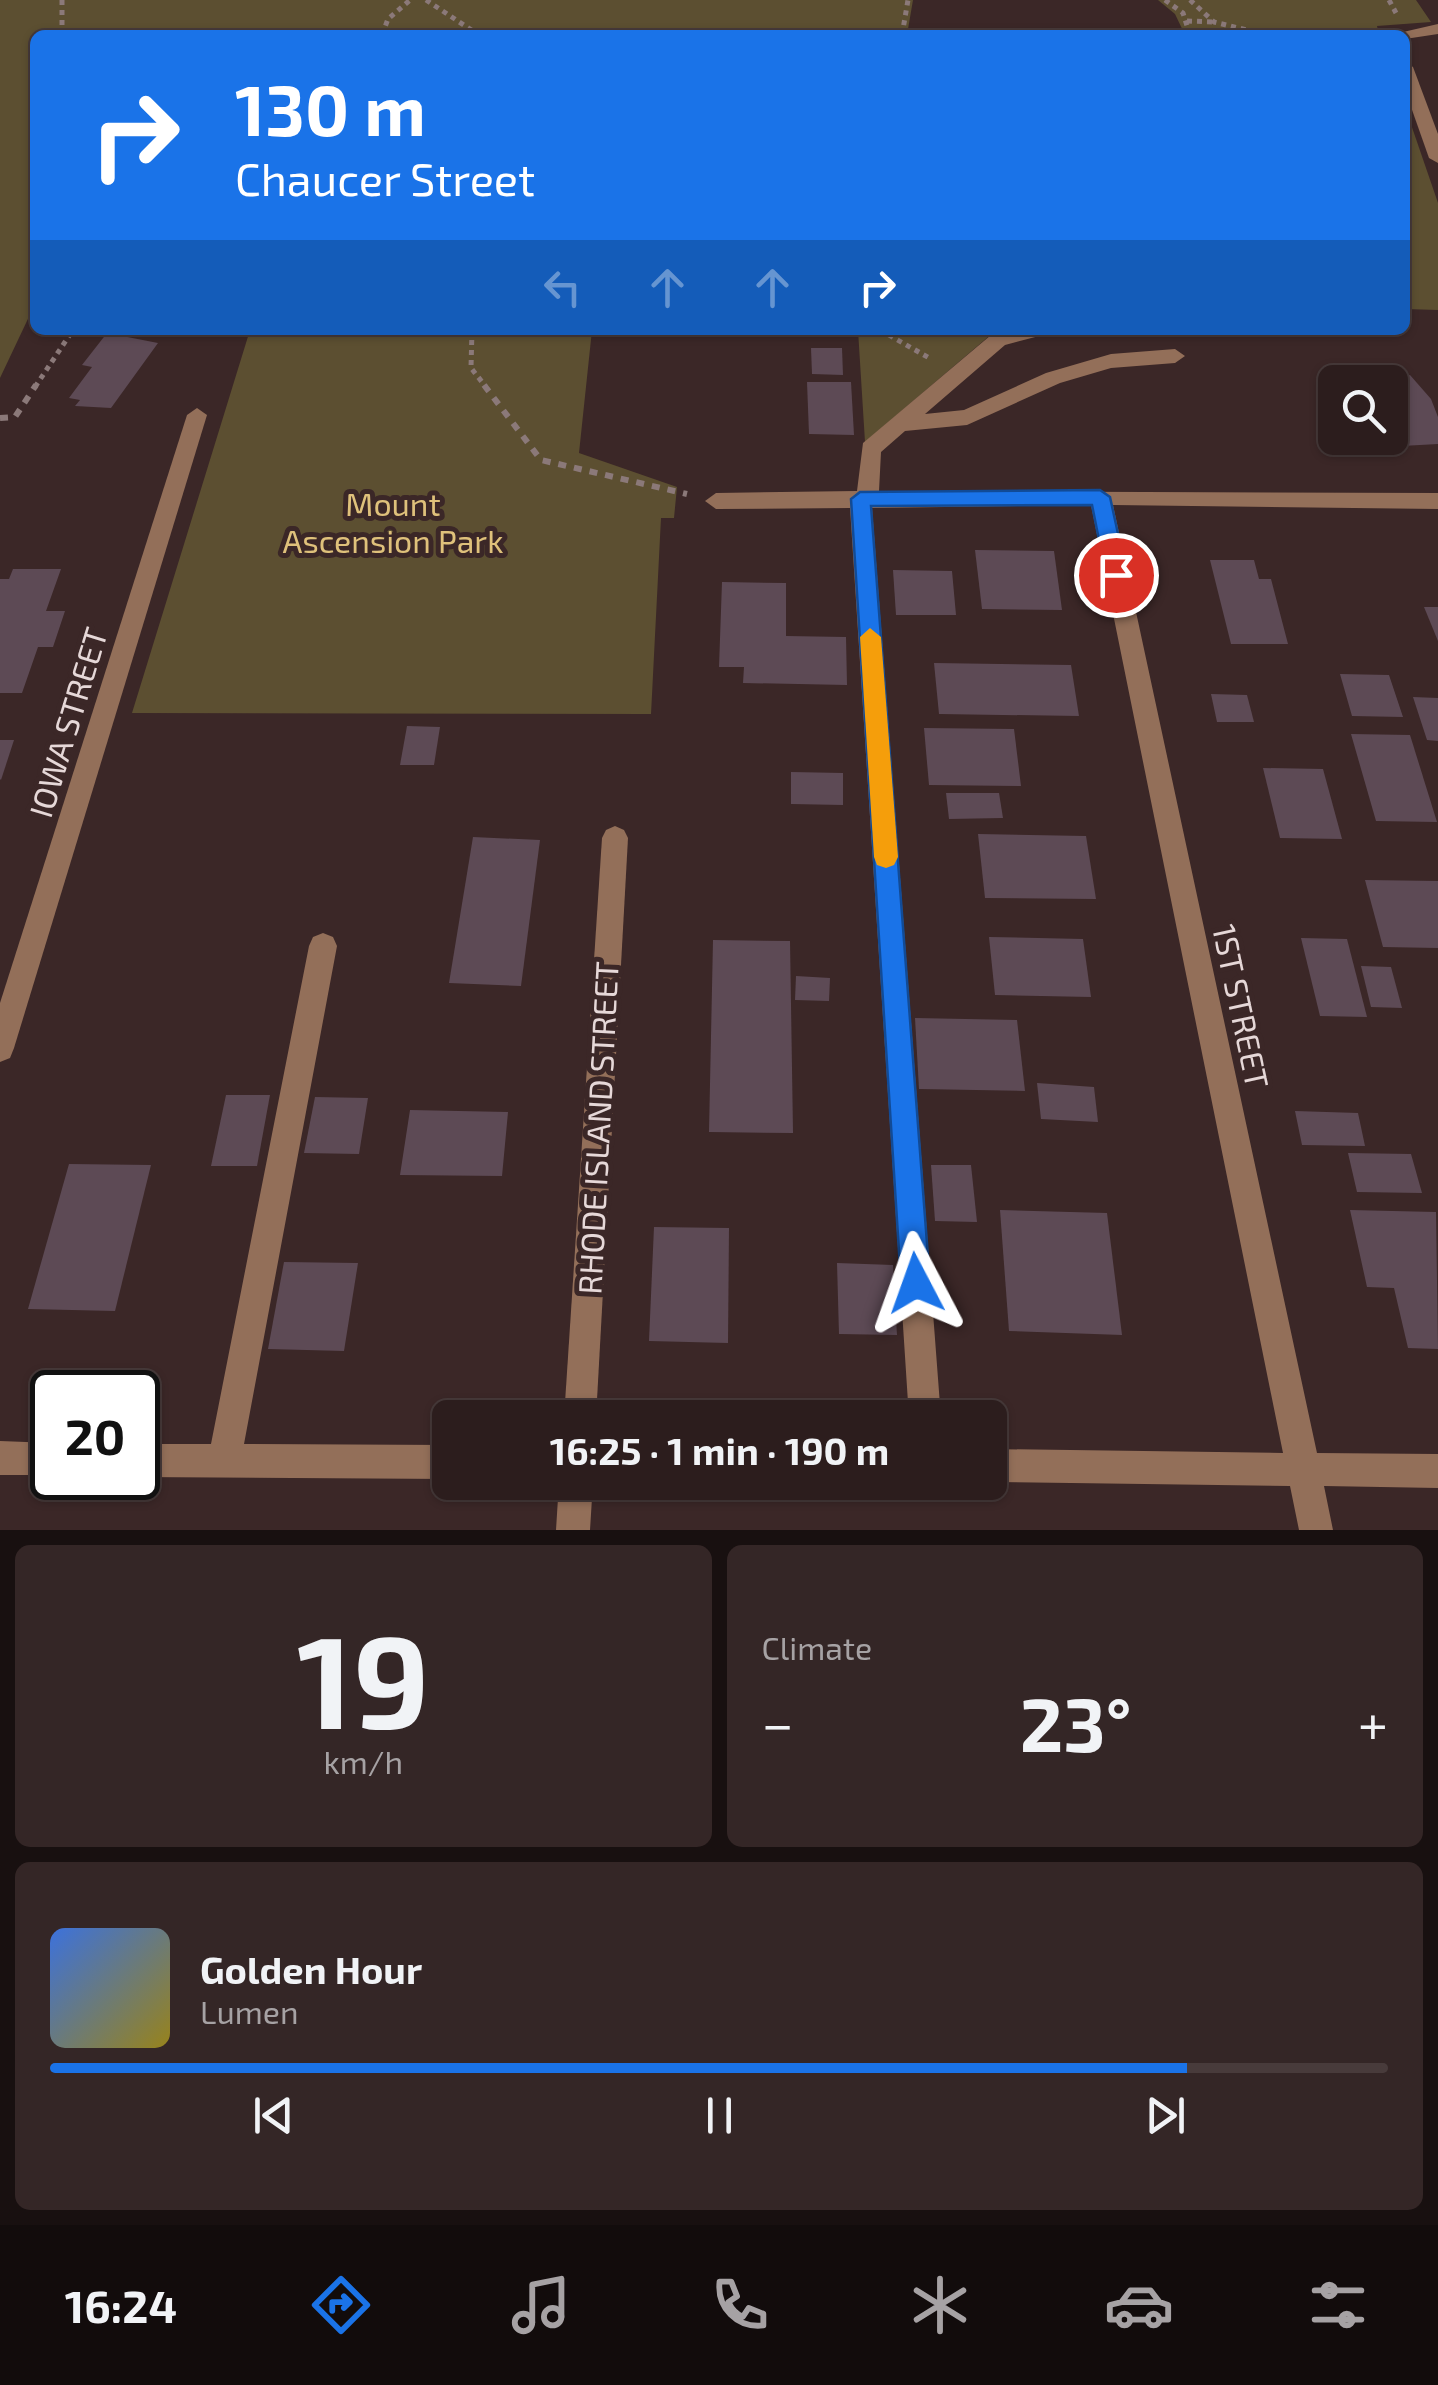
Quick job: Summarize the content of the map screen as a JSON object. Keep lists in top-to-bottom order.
{
  "streets": {
    "street": ["IOWA STREET", "1ST STREET", "RHODE ISLAND STREET"]
  },
  "parks": ["Mount Ascension Park"],
  "page": {
    "turn": ["130 m", "Chaucer Street"],
    "limit": "20",
    "trip": "16:25 · 1 min · 190 m",
    "tile": [
      ["19", "km/h"],
      "Climate"
    ],
    "heat": ["−", "23°", "+"],
    "song": ["Golden Hour", "Lumen"],
    "tabs": "16:24"
  }
}
